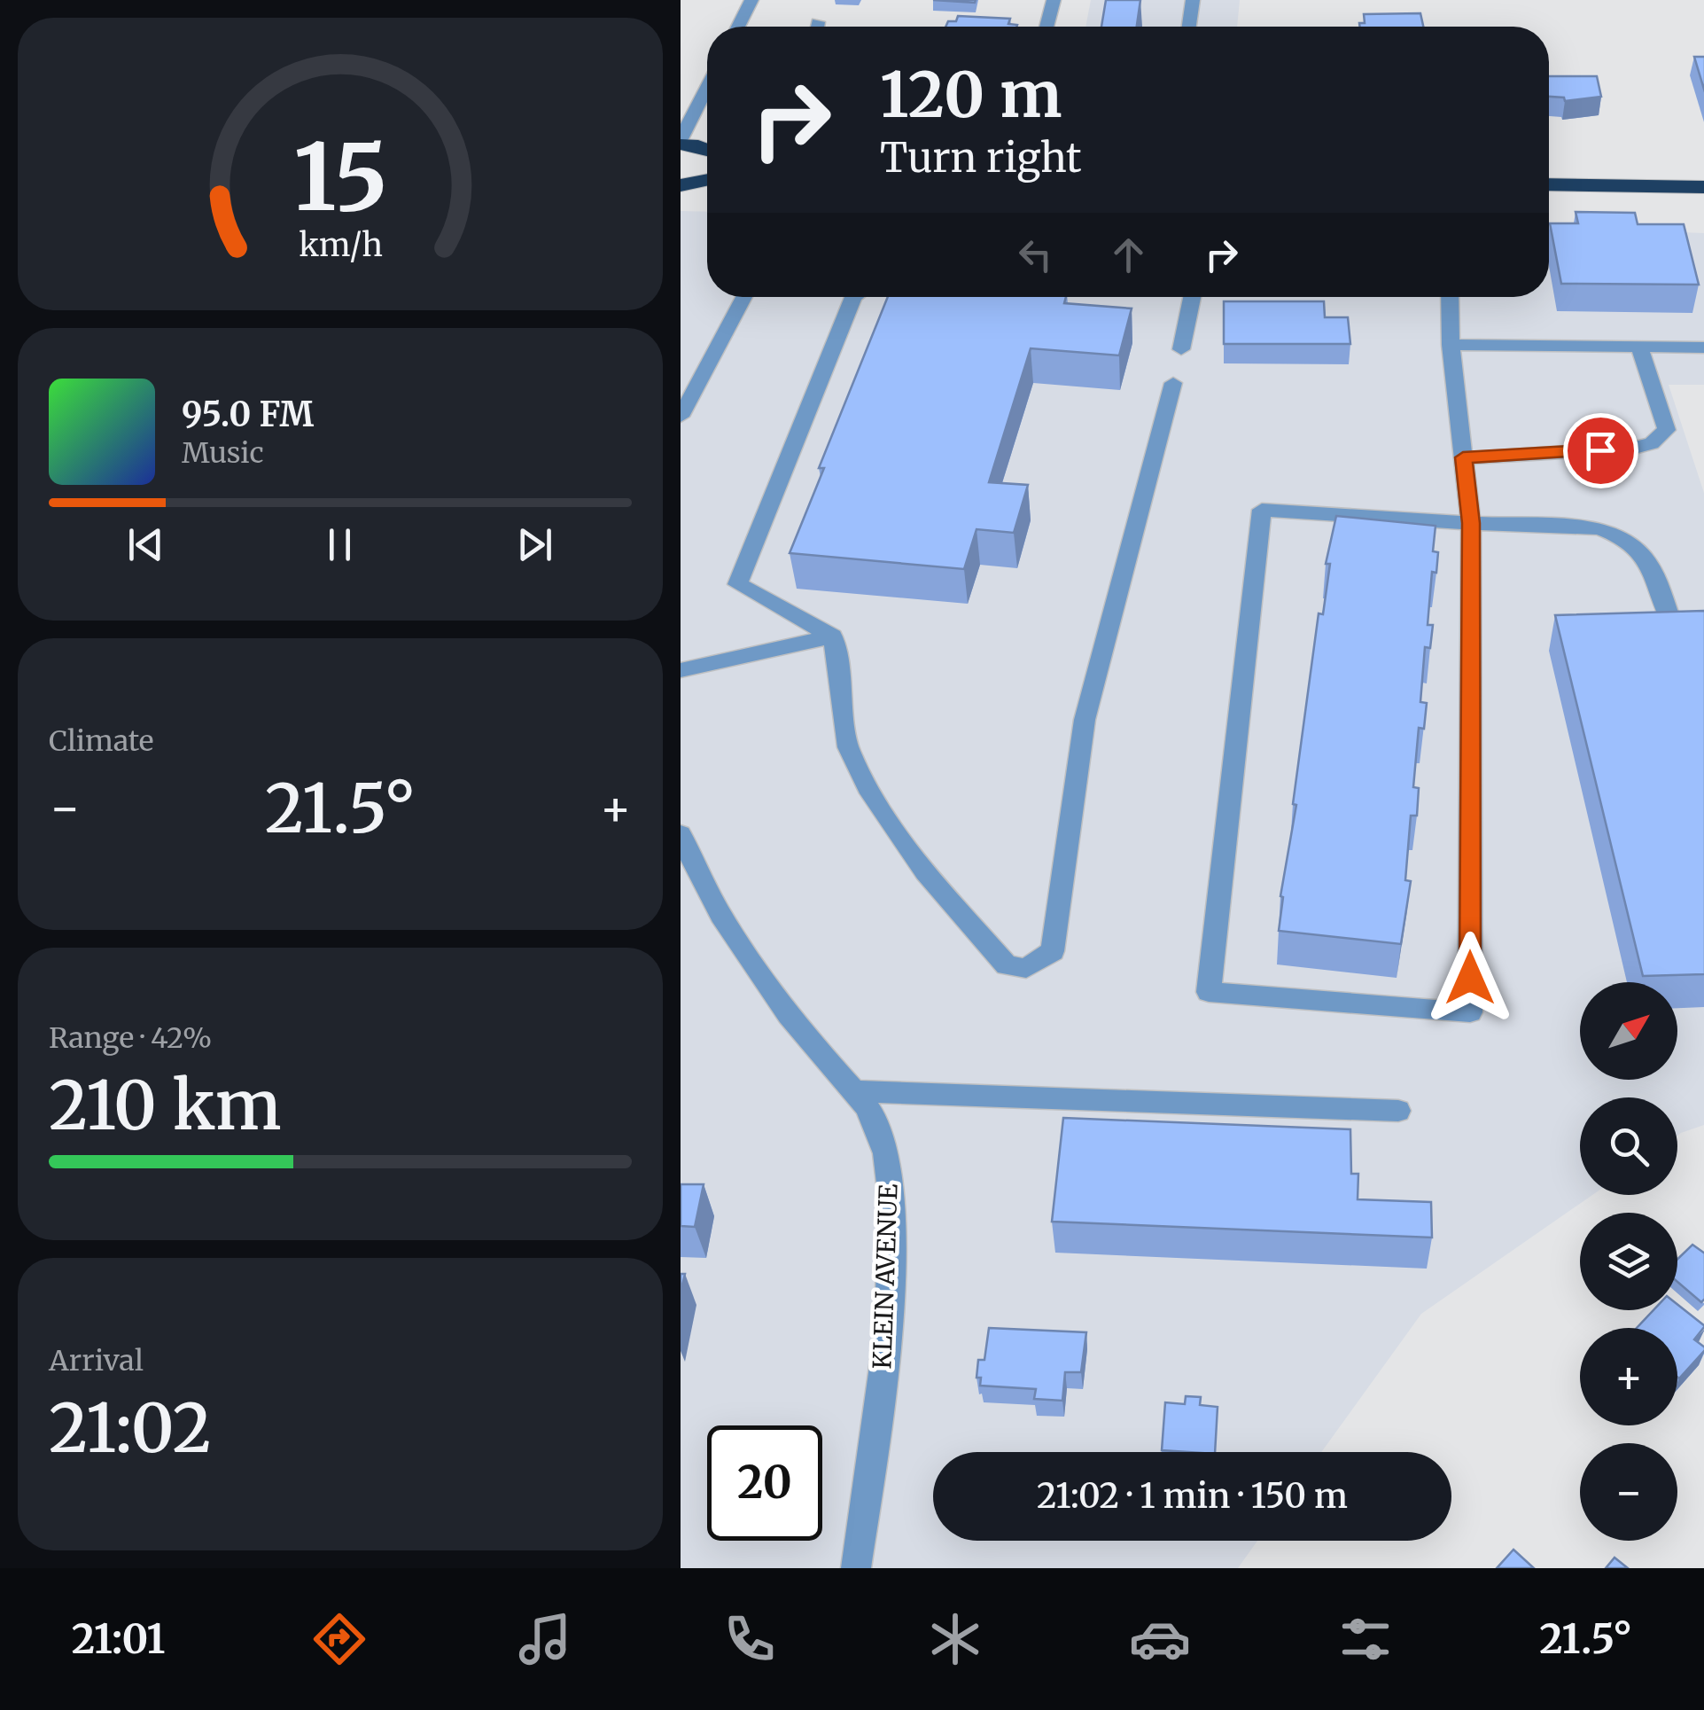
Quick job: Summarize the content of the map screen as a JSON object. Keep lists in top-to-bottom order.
{
  "streets": {
    "street": ["KLEIN AVENUE"]
  },
  "north": "top right",
  "page": {
    "turn": ["120 m", "Turn right"],
    "song": ["95.0 FM", "Music"],
    "tile": [
      "Climate",
      ["Range · 42%", "210 km"],
      ["Arrival", "21:02"]
    ],
    "heat": ["−", "21.5°", "+"],
    "map_buttons": ["+", "−"],
    "limit": "20",
    "trip": "21:02 · 1 min · 150 m",
    "tabs": ["21:01", "21.5°"],
    "gauge": ["15", "km/h"]
  }
}
